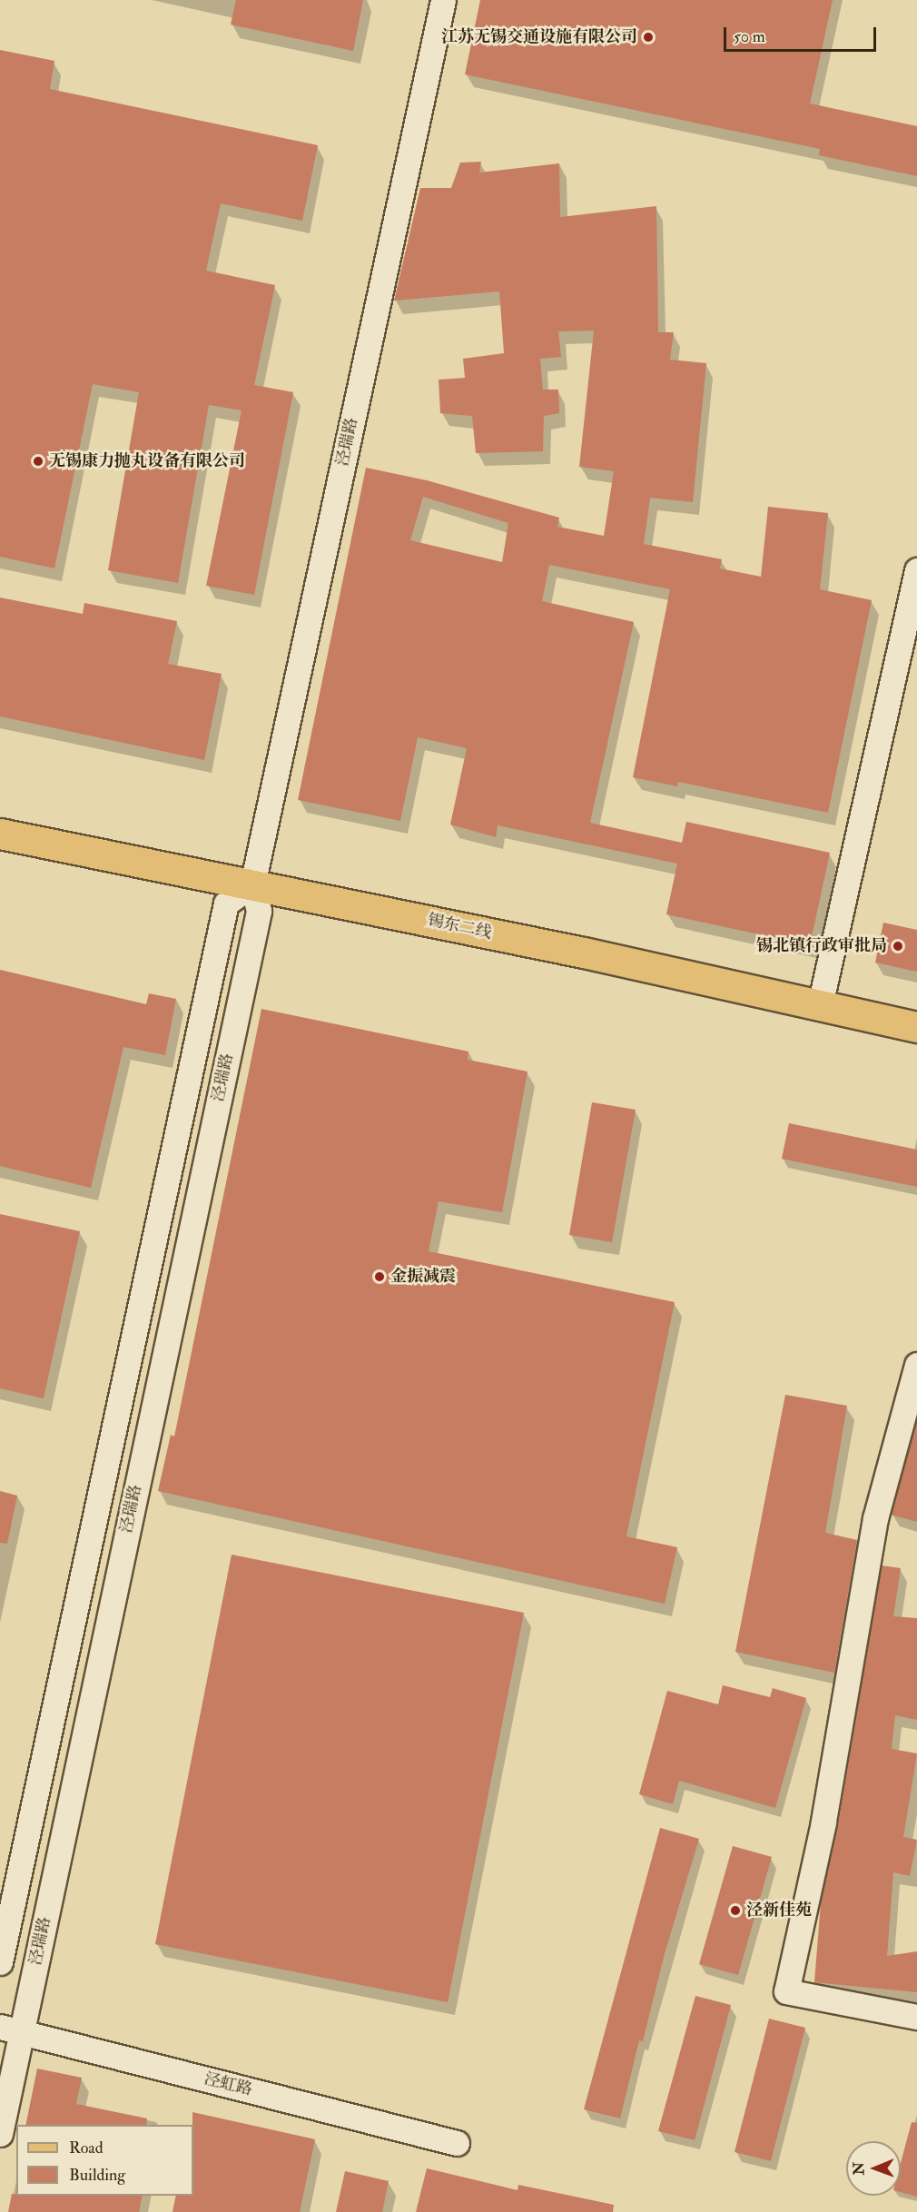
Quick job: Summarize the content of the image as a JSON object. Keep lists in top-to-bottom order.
{
  "streets": {
    "main road": ["锡东二线"],
    "street": ["泾瑞路", "泾虹路"]
  },
  "crossings": [
    ["泾瑞路", "锡东二线"],
    ["泾瑞路", "泾虹路"]
  ],
  "places": [
    "江苏无锡交通设施有限公司",
    "无锡康力抛丸设备有限公司",
    "锡北镇行政审批局",
    "金振减震",
    "泾新佳苑"
  ],
  "legend": ["Road", "Building"],
  "scale_bar": "50 m",
  "north": "left"
}
